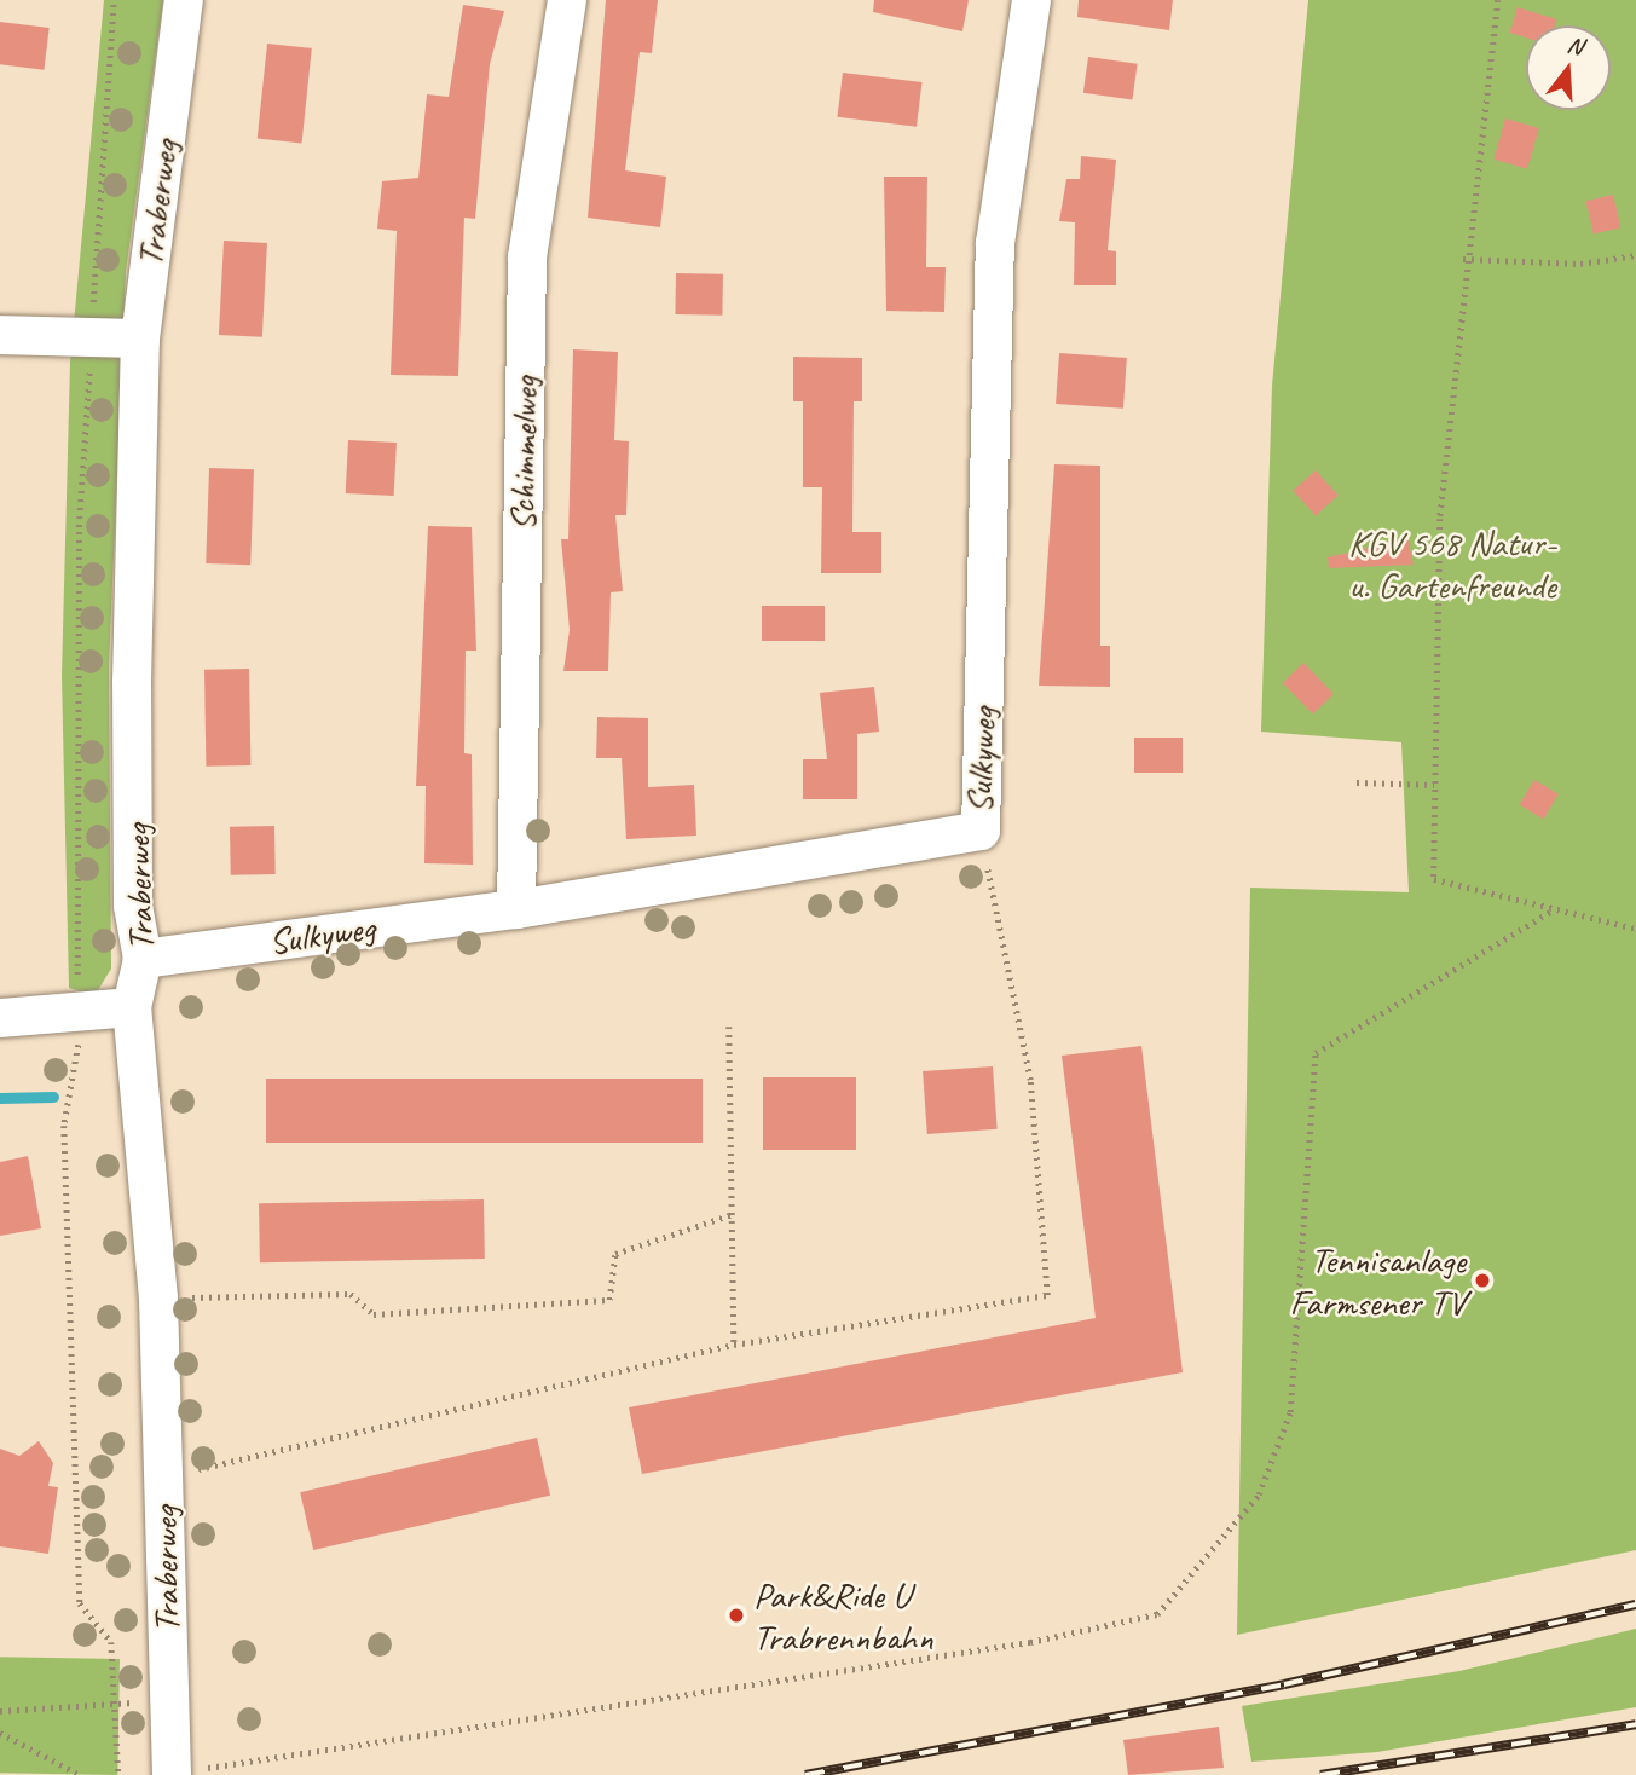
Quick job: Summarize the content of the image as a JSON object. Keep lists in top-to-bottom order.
{
  "streets": {
    "street": ["Traberweg", "Schimmelweg", "Sulkyweg"]
  },
  "crossings": [
    ["Traberweg", "Sulkyweg"],
    ["Schimmelweg", "Sulkyweg"]
  ],
  "parks": ["KGV 568 Natur- u. Gartenfreunde"],
  "places": ["Tennisanlage Farmsener TV", "Park&Ride U Trabrennbahn"],
  "north": "top"
}
